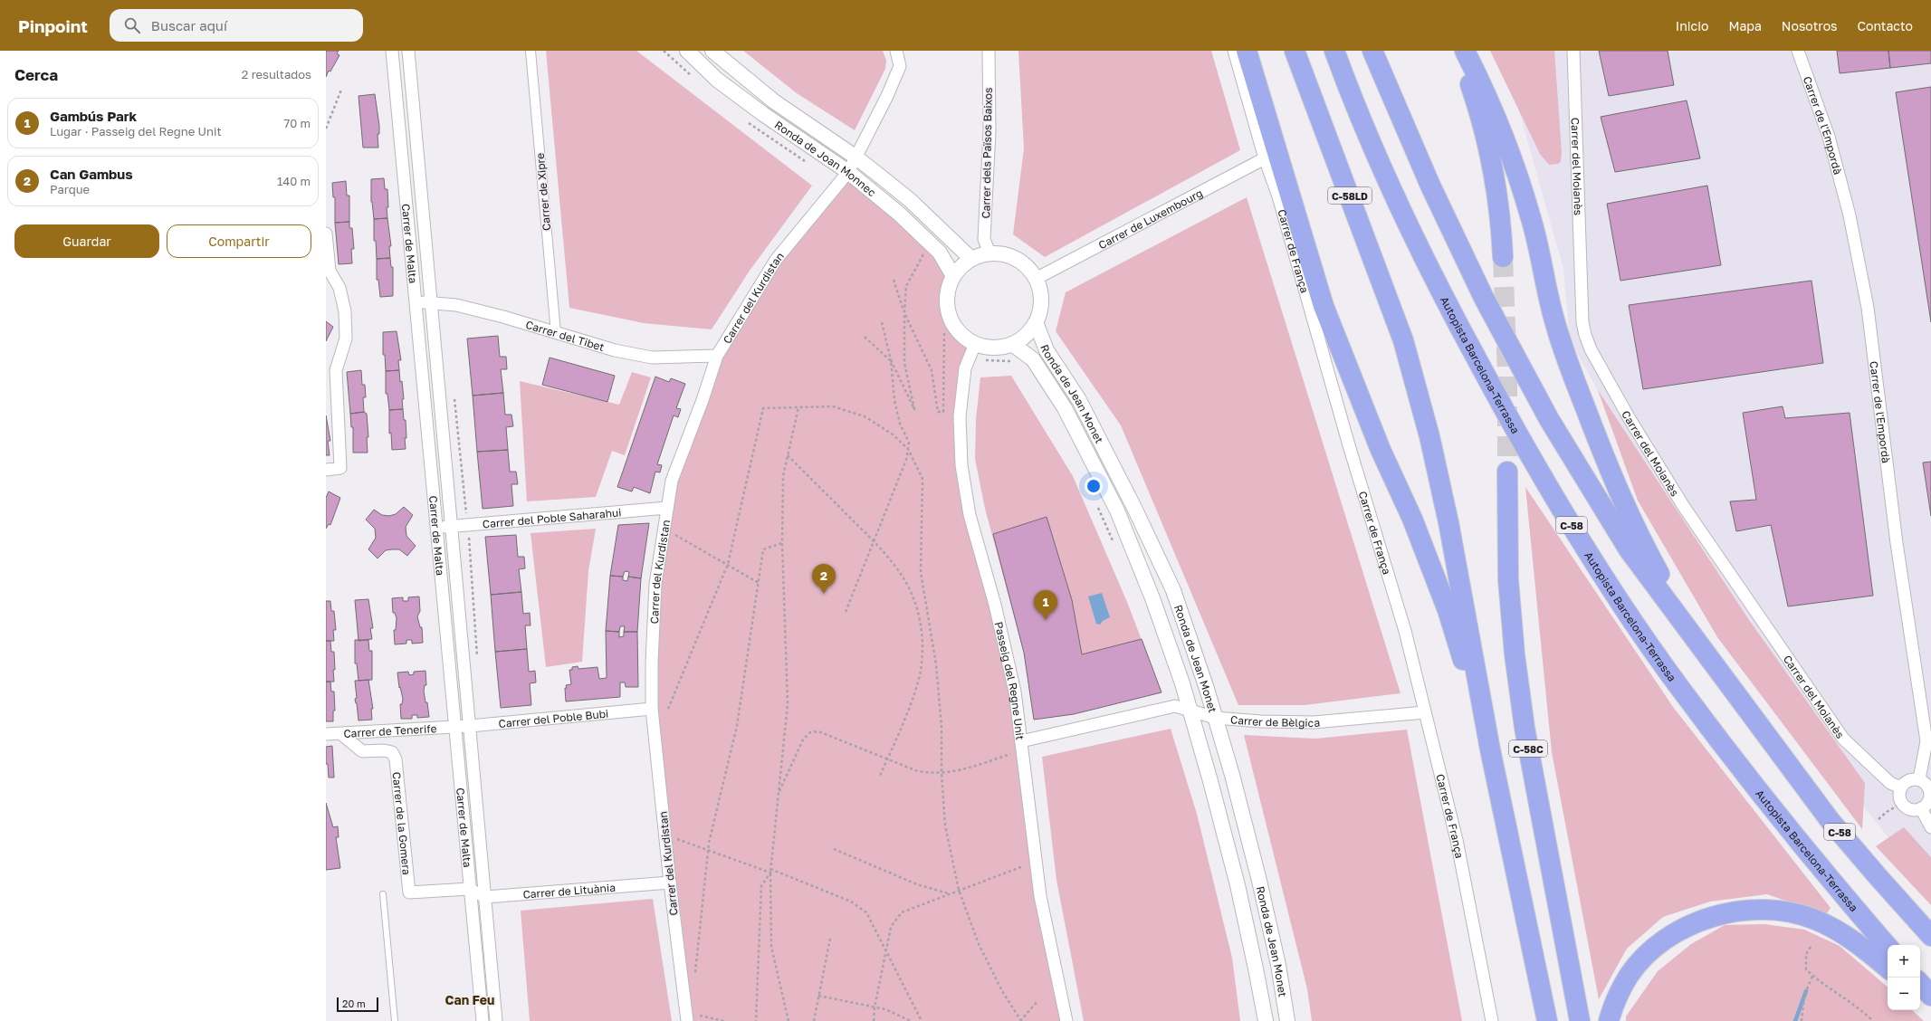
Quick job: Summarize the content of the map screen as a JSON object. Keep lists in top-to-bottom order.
{
  "streets": {
    "highway": [
      "C-58LD",
      "Autopista Barcelona-Terrassa",
      "C-58",
      "C-58C"
    ],
    "street": [
      "Carrer de l'Empordà",
      "Carrer dels Països Baixos",
      "Ronda de Joan Monnec",
      "Carrer del Moianès",
      "Carrer de Xipre",
      "Carrer de Luxembourg",
      "Carrer de Malta",
      "Carrer de França",
      "Carrer del Kurdistan",
      "Carrer del Tibet",
      "Ronda de Jean Monet",
      "Carrer del Poble Saharahui",
      "Passeig del Regne Unit",
      "Carrer del Poble Bubi",
      "Carrer de Bèlgica",
      "Carrer de Tenerife",
      "Carrer de la Gomera",
      "Carrer de Lituània"
    ]
  },
  "crossings": [
    ["Carrer de l'Empordà", "Carrer del Moianès"],
    ["Carrer dels Països Baixos", "Ronda de Joan Monnec"],
    ["Carrer dels Països Baixos", "Carrer de Luxembourg"],
    ["Carrer dels Països Baixos", "Ronda de Jean Monet"],
    ["Carrer dels Països Baixos", "Passeig del Regne Unit"],
    ["Ronda de Joan Monnec", "Carrer de Luxembourg"],
    ["Ronda de Joan Monnec", "Carrer del Kurdistan"],
    ["Ronda de Joan Monnec", "Ronda de Jean Monet"],
    ["Ronda de Joan Monnec", "Passeig del Regne Unit"],
    ["Carrer de Xipre", "Carrer del Tibet"],
    ["Carrer de Luxembourg", "Carrer de França"],
    ["Carrer de Luxembourg", "Ronda de Jean Monet"],
    ["Carrer de Luxembourg", "Passeig del Regne Unit"],
    ["Carrer de Malta", "Carrer del Tibet"],
    ["Carrer de Malta", "Carrer del Poble Saharahui"],
    ["Carrer de Malta", "Carrer del Poble Bubi"],
    ["Carrer de Malta", "Carrer de Tenerife"],
    ["Carrer de Malta", "Carrer de la Gomera"],
    ["Carrer de Malta", "Carrer de Lituània"],
    ["Carrer de França", "Carrer de Bèlgica"],
    ["Carrer del Kurdistan", "Carrer del Tibet"],
    ["Carrer del Kurdistan", "Carrer del Poble Saharahui"],
    ["Carrer del Kurdistan", "Carrer del Poble Bubi"],
    ["Carrer del Kurdistan", "Carrer de Lituània"],
    ["Ronda de Jean Monet", "Passeig del Regne Unit"],
    ["Ronda de Jean Monet", "Carrer de Bèlgica"],
    ["Passeig del Regne Unit", "Carrer de Bèlgica"],
    ["Carrer del Poble Bubi", "Carrer de Tenerife"],
    ["Carrer de Tenerife", "Carrer de la Gomera"]
  ],
  "districts": ["Can Feu"],
  "scale_bar": "20 m",
  "page": {
    "header": "Pinpoint",
    "search": "Buscar aquí",
    "nav": [
      "Inicio",
      "Mapa",
      "Nosotros",
      "Contacto"
    ],
    "heading": ["Cerca", "2 resultados"],
    "list": [
      {
        "mark": "1",
        "name": "Gambús Park",
        "note": "Lugar · Passeig del Regne Unit",
        "value": "70 m"
      },
      {
        "mark": "2",
        "name": "Can Gambus",
        "note": "Parque",
        "value": "140 m"
      }
    ],
    "buttons": ["Guardar", "Compartir"],
    "pins": ["2", "1"],
    "map_buttons": ["+", "−"],
    "scale": "20 m"
  }
}
